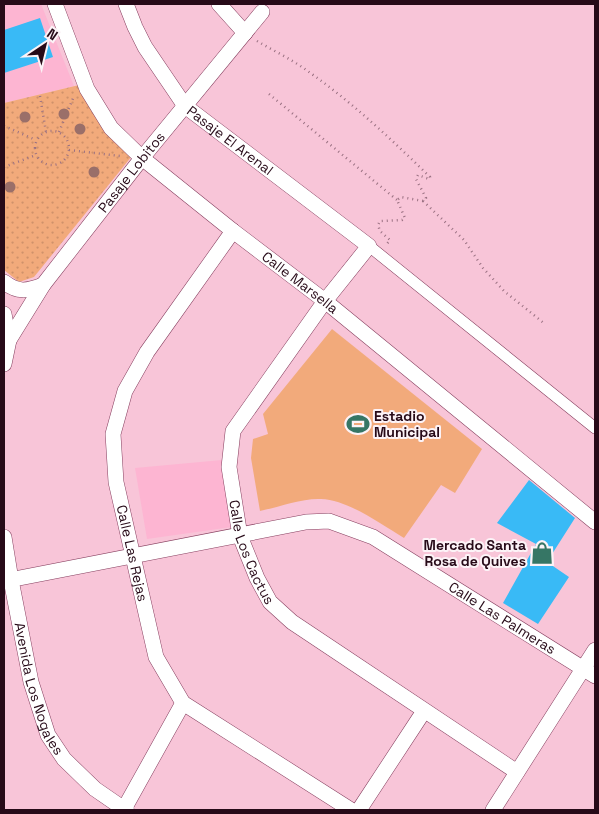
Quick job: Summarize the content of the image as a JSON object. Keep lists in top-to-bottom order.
{
  "streets": {
    "street": [
      "Pasaje El Arenal",
      "Pasaje Lobitos",
      "Calle Marsella",
      "Calle Los Cactus",
      "Calle Las Rejas",
      "Calle Las Palmeras",
      "Avenida Los Nogales"
    ]
  },
  "crossings": [
    ["Pasaje El Arenal", "Pasaje Lobitos"],
    ["Pasaje El Arenal", "Calle Los Cactus"],
    ["Pasaje Lobitos", "Calle Marsella"],
    ["Calle Marsella", "Calle Los Cactus"],
    ["Calle Marsella", "Calle Las Rejas"],
    ["Calle Los Cactus", "Calle Las Palmeras"],
    ["Calle Las Rejas", "Calle Las Palmeras"],
    ["Calle Las Palmeras", "Avenida Los Nogales"]
  ],
  "places": {
    "sports": ["Estadio Municipal"],
    "shop": ["Mercado Santa Rosa de Quives"]
  },
  "north": "top right"
}
